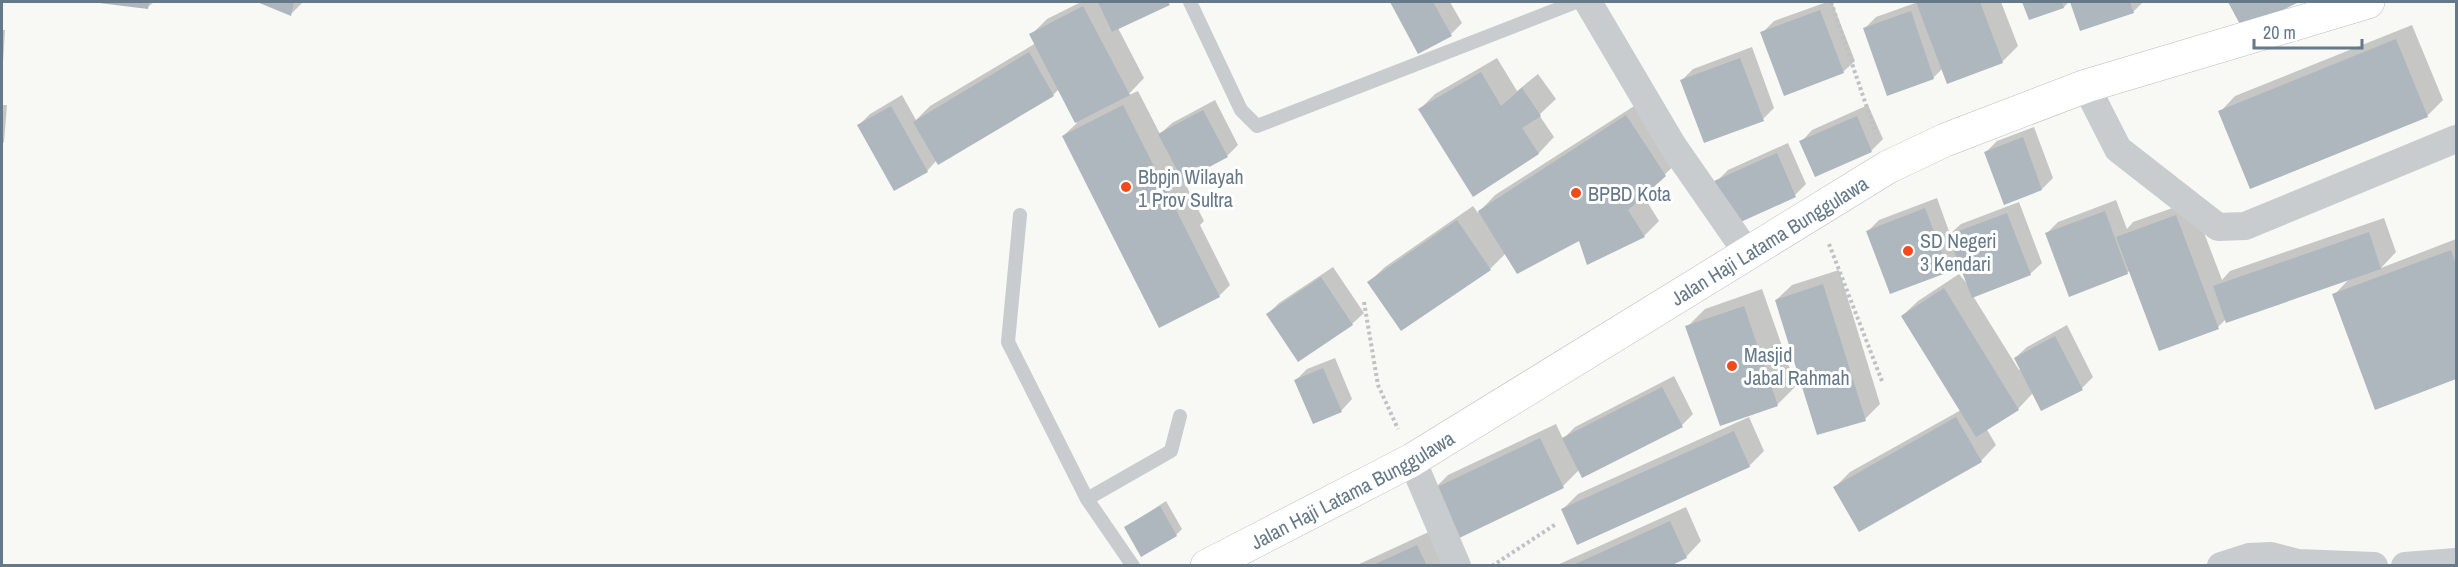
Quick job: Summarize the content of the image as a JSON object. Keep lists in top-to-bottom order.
{
  "streets": {
    "main road": ["Jalan Haji Latama Bunggulawa"]
  },
  "places": [
    "Bbpjn Wilayah 1 Prov Sultra",
    "BPBD Kota",
    "SD Negeri 3 Kendari",
    "Masjid Jabal Rahmah"
  ],
  "scale_bar": "20 m"
}
